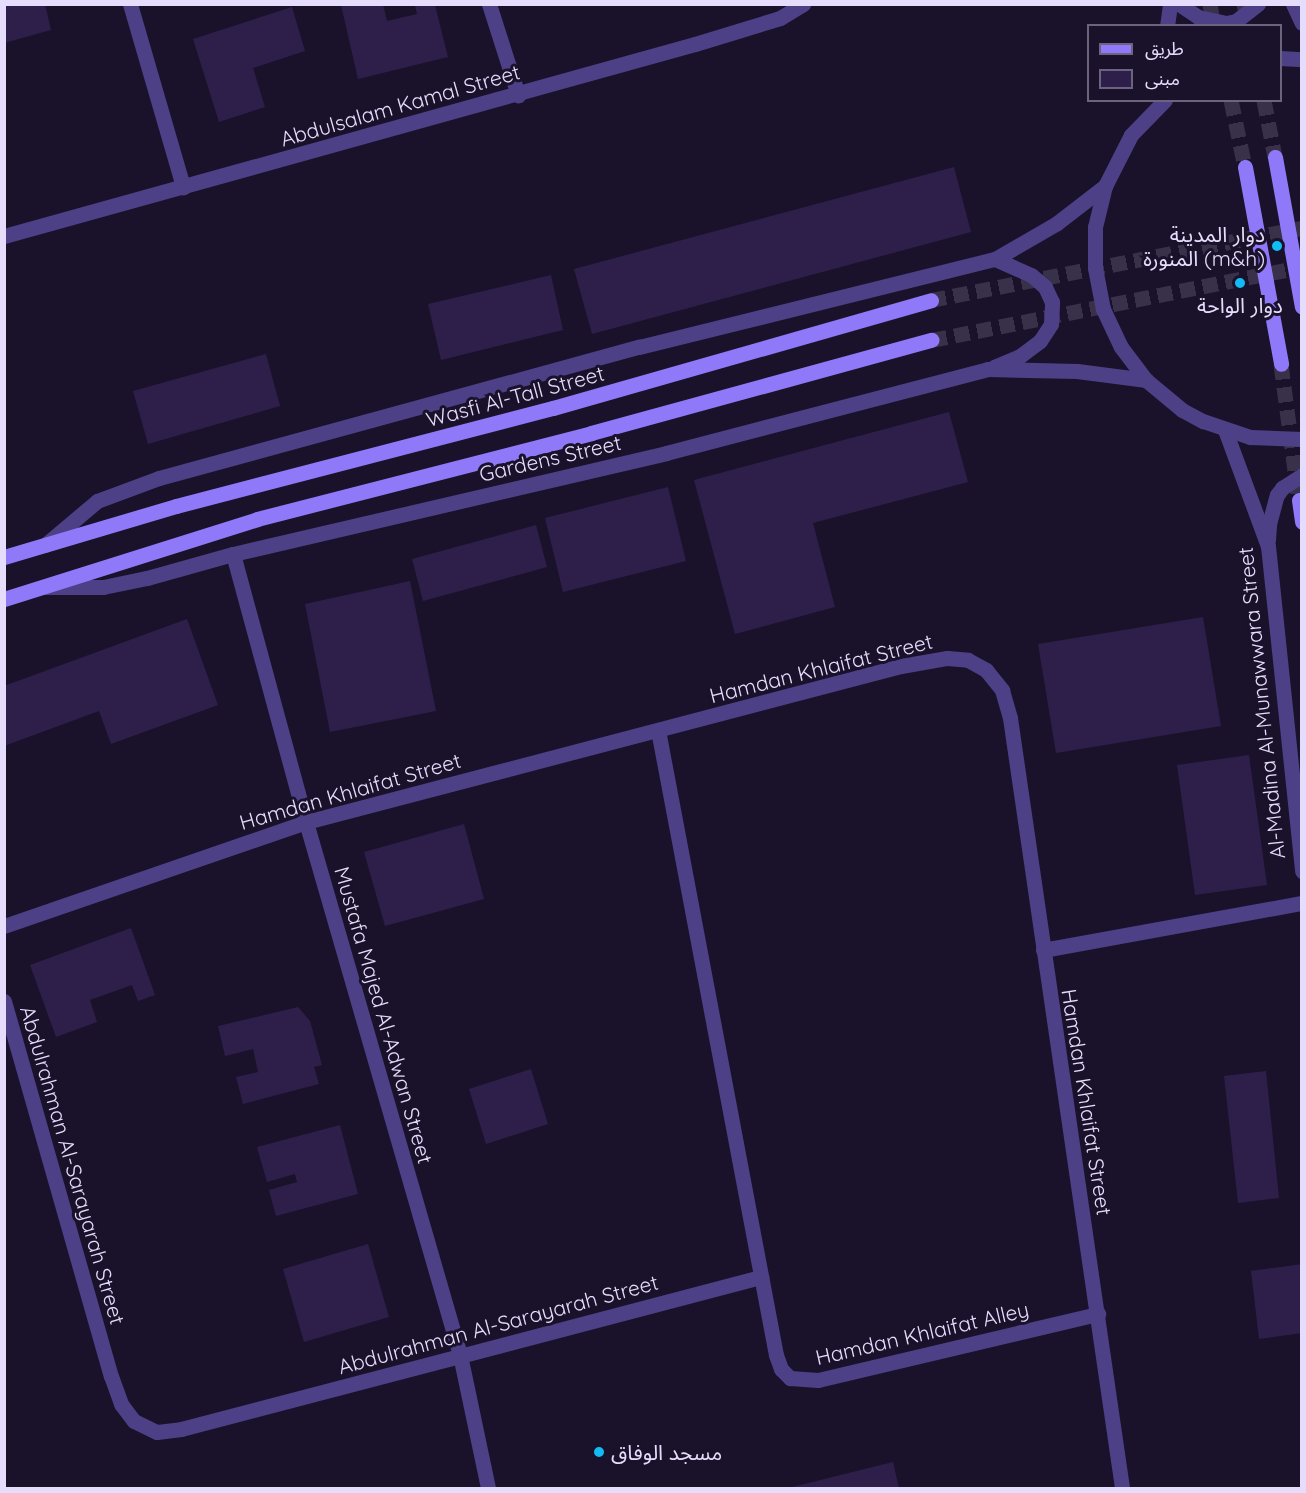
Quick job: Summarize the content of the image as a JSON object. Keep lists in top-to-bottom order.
{
  "streets": {
    "main road": ["Wasfi Al-Tall Street"],
    "street": [
      "Abdulsalam Kamal Street",
      "Gardens Street",
      "Hamdan Khlaifat Street",
      "Al-Madina Al-Munawwara Street",
      "Mustafa Majed Al-Adwan Street",
      "Abdulrahman Al-Sarayarah Street",
      "Hamdan Khlaifat Alley"
    ]
  },
  "crossings": [
    ["Gardens Street", "Mustafa Majed Al-Adwan Street"],
    ["Hamdan Khlaifat Street", "Mustafa Majed Al-Adwan Street"],
    ["Hamdan Khlaifat Street", "Hamdan Khlaifat Alley"],
    ["Mustafa Majed Al-Adwan Street", "Abdulrahman Al-Sarayarah Street"],
    ["Abdulrahman Al-Sarayarah Street", "Hamdan Khlaifat Alley"]
  ],
  "places": ["دوار المدينة المنورة (m&h)", "دوار الواحة", "مسجد الوفاق"],
  "legend": ["طريق", "مبنى"]
}
